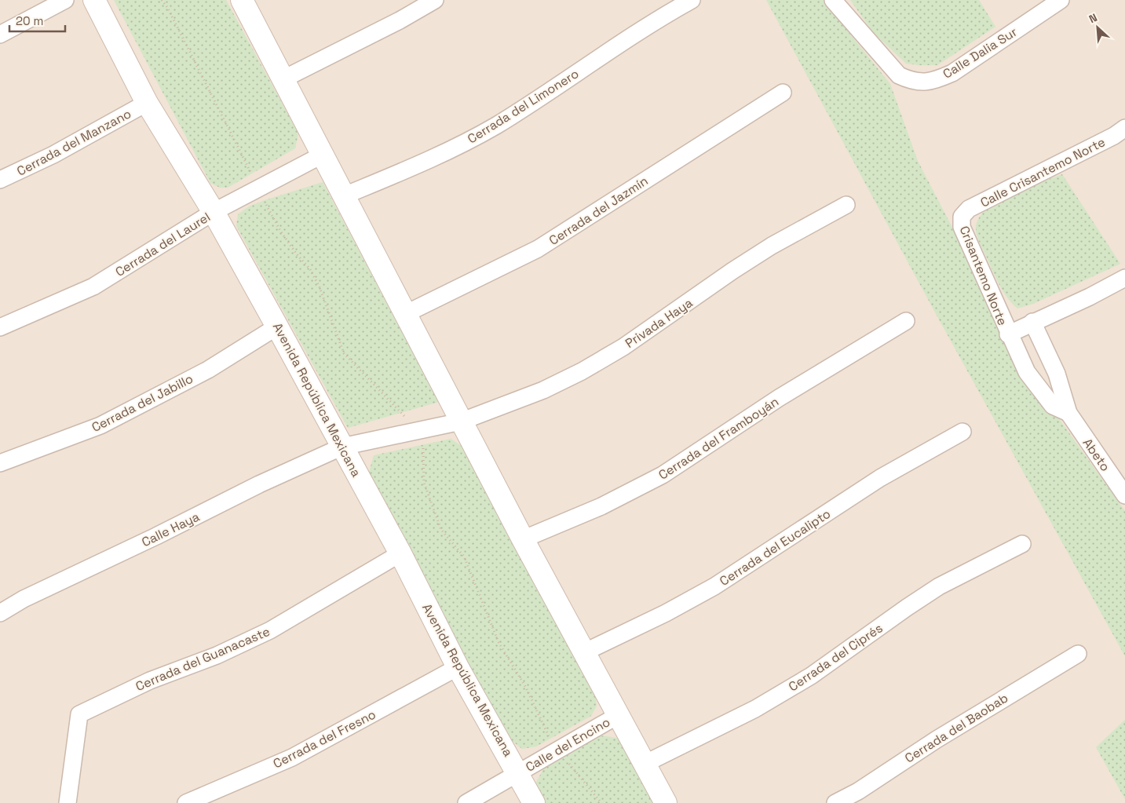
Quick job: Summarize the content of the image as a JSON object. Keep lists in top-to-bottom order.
{
  "streets": {
    "main road": ["Avenida República Mexicana"],
    "street": [
      "Calle Dalia Sur",
      "Cerrada del Limonero",
      "Cerrada del Manzano",
      "Calle Crisantemo Norte",
      "Cerrada del Jazmín",
      "Cerrada del Laurel",
      "Crisantemo Norte",
      "Privada Haya",
      "Cerrada del Jabillo",
      "Cerrada del Framboyán",
      "Abeto",
      "Calle Haya",
      "Cerrada del Eucalipto",
      "Cerrada del Ciprés",
      "Cerrada del Guanacaste",
      "Cerrada del Baobab",
      "Cerrada del Fresno",
      "Calle del Encino"
    ]
  },
  "crossings": [
    ["Cerrada del Manzano", "Avenida República Mexicana"],
    ["Calle Crisantemo Norte", "Crisantemo Norte"],
    ["Cerrada del Laurel", "Avenida República Mexicana"],
    ["Crisantemo Norte", "Abeto"],
    ["Privada Haya", "Calle Haya"],
    ["Avenida República Mexicana", "Cerrada del Jabillo"],
    ["Avenida República Mexicana", "Calle Haya"],
    ["Avenida República Mexicana", "Cerrada del Guanacaste"],
    ["Avenida República Mexicana", "Cerrada del Fresno"],
    ["Avenida República Mexicana", "Calle del Encino"]
  ],
  "scale_bar": "20 m",
  "north": "top left"
}
